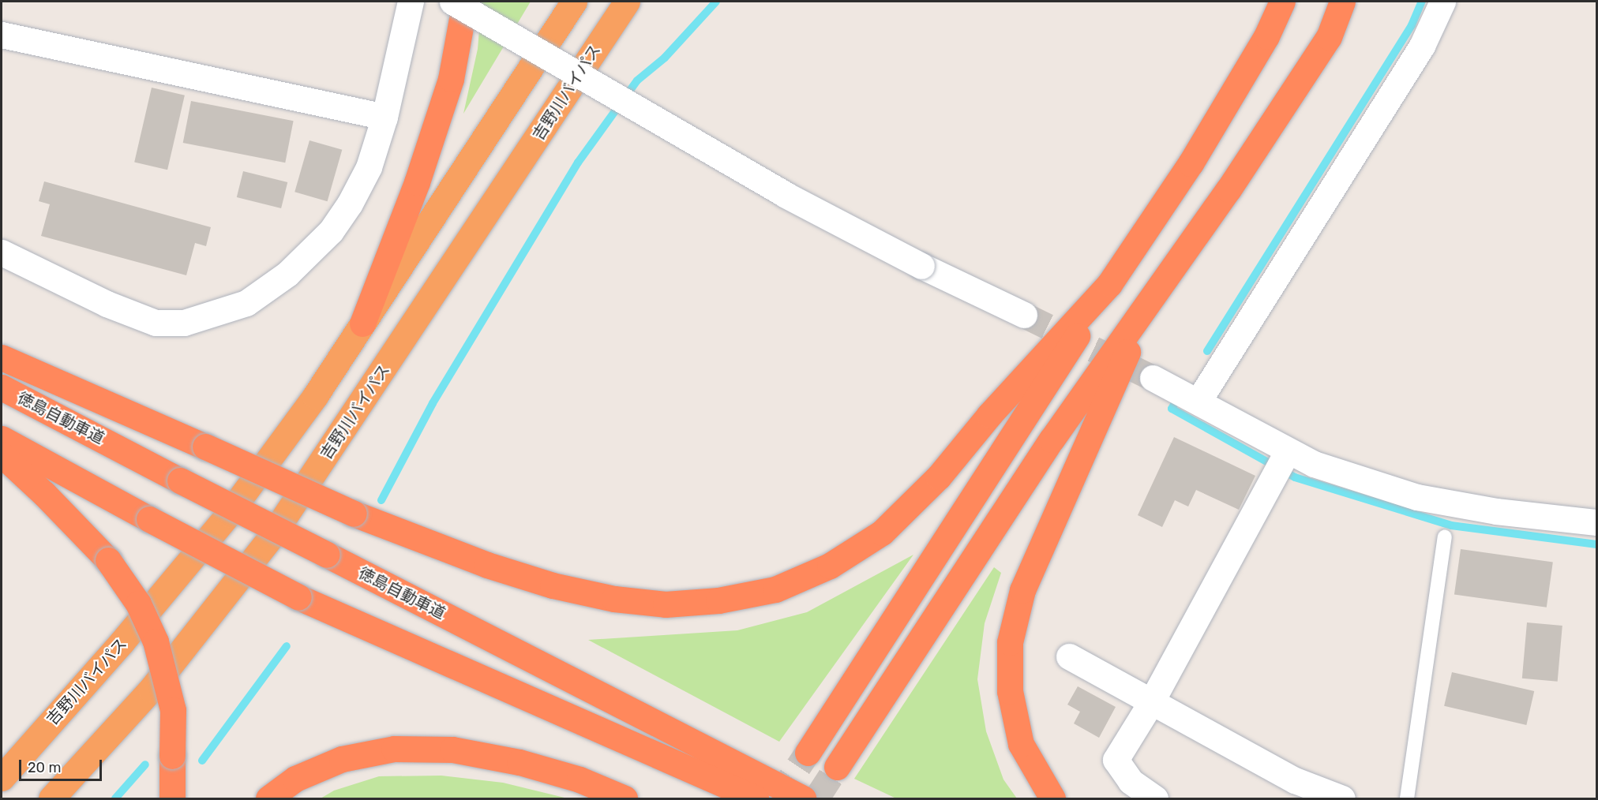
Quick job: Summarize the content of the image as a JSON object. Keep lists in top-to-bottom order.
{
  "streets": {
    "highway": ["吉野川バイパス", "徳島自動車道"]
  },
  "scale_bar": "20 m"
}
